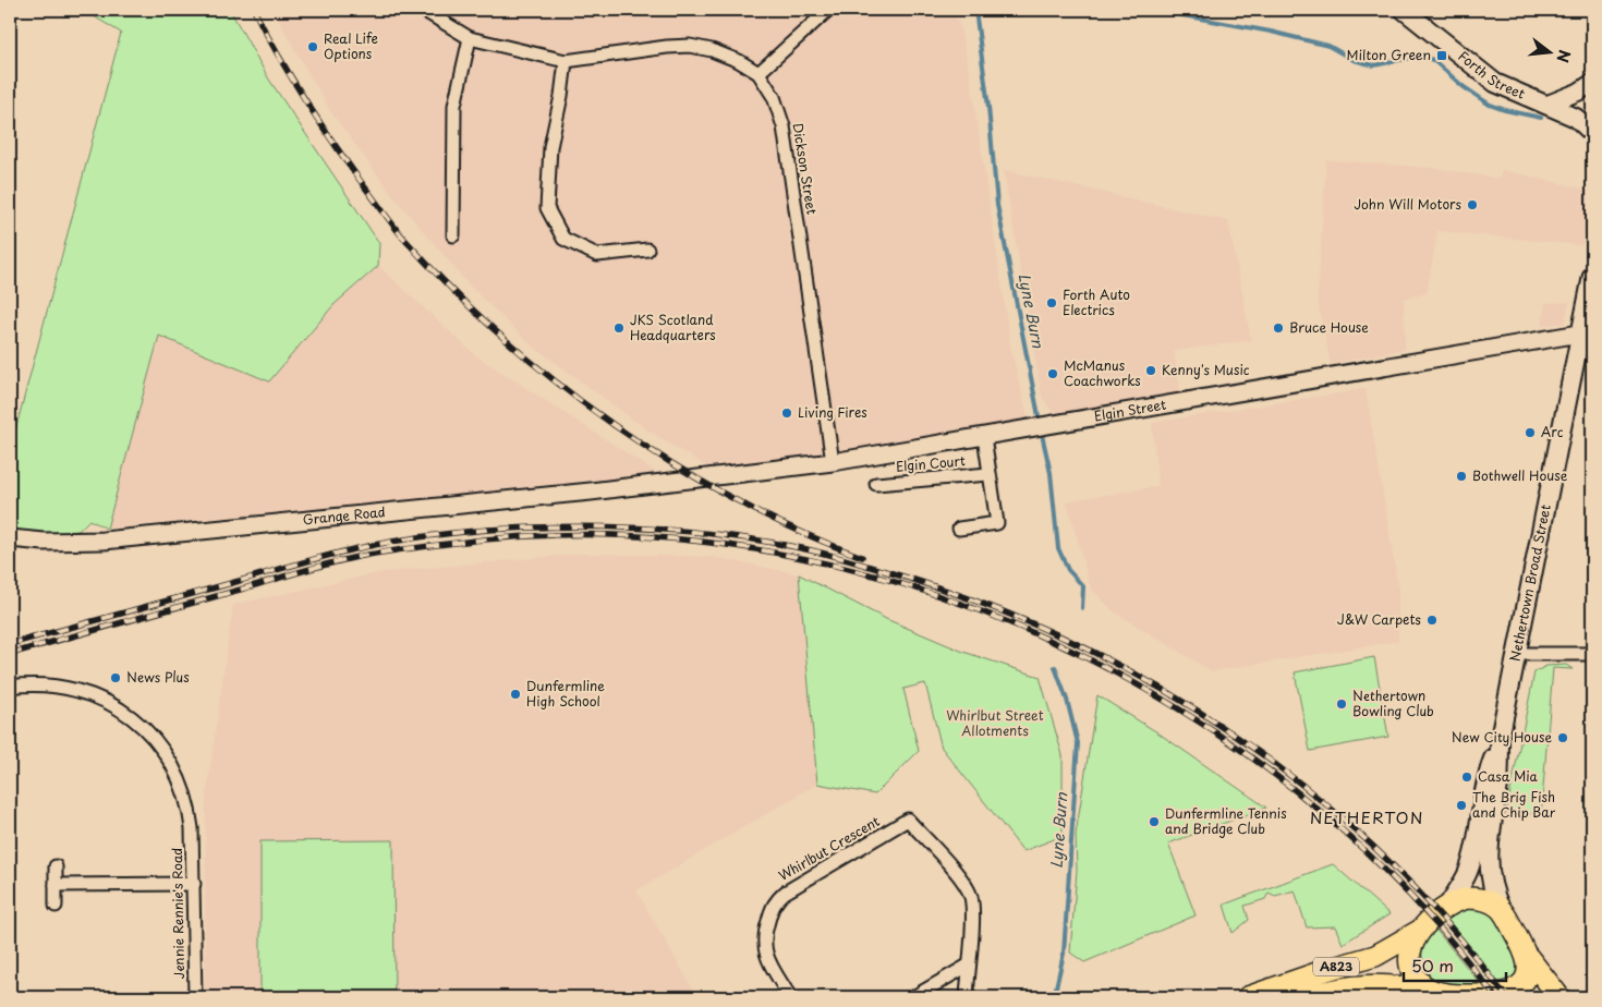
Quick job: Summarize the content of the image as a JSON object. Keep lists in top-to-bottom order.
{
  "streets": {
    "main road": ["Forth Street", "Nethertown Broad Street", "A823"],
    "street": [
      "Dickson Street",
      "Elgin Street",
      "Elgin Court",
      "Grange Road",
      "Whirlbut Crescent",
      "Jennie Rennie's Road"
    ]
  },
  "crossings": [
    ["Dickson Street", "Elgin Street"],
    ["Elgin Street", "Grange Road"],
    ["Elgin Street", "Nethertown Broad Street"],
    ["Nethertown Broad Street", "A823"]
  ],
  "districts": ["NETHERTON"],
  "water": ["Lyne Burn"],
  "parks": ["Whirlbut Street Allotments"],
  "places": {
    "other": [
      "Real Life Options",
      "John Will Motors",
      "Forth Auto Electrics",
      "JKS Scotland Headquarters",
      "Bruce House",
      "Kenny's Music",
      "McManus Coachworks",
      "Living Fires",
      "Arc",
      "Bothwell House",
      "J&W Carpets",
      "News Plus",
      "Dunfermline High School",
      "Nethertown Bowling Club",
      "New City House",
      "Casa Mia",
      "The Brig Fish and Chip Bar",
      "Dunfermline Tennis and Bridge Club"
    ],
    "transit": ["Milton Green"]
  },
  "scale_bar": "50 m",
  "north": "right"
}
